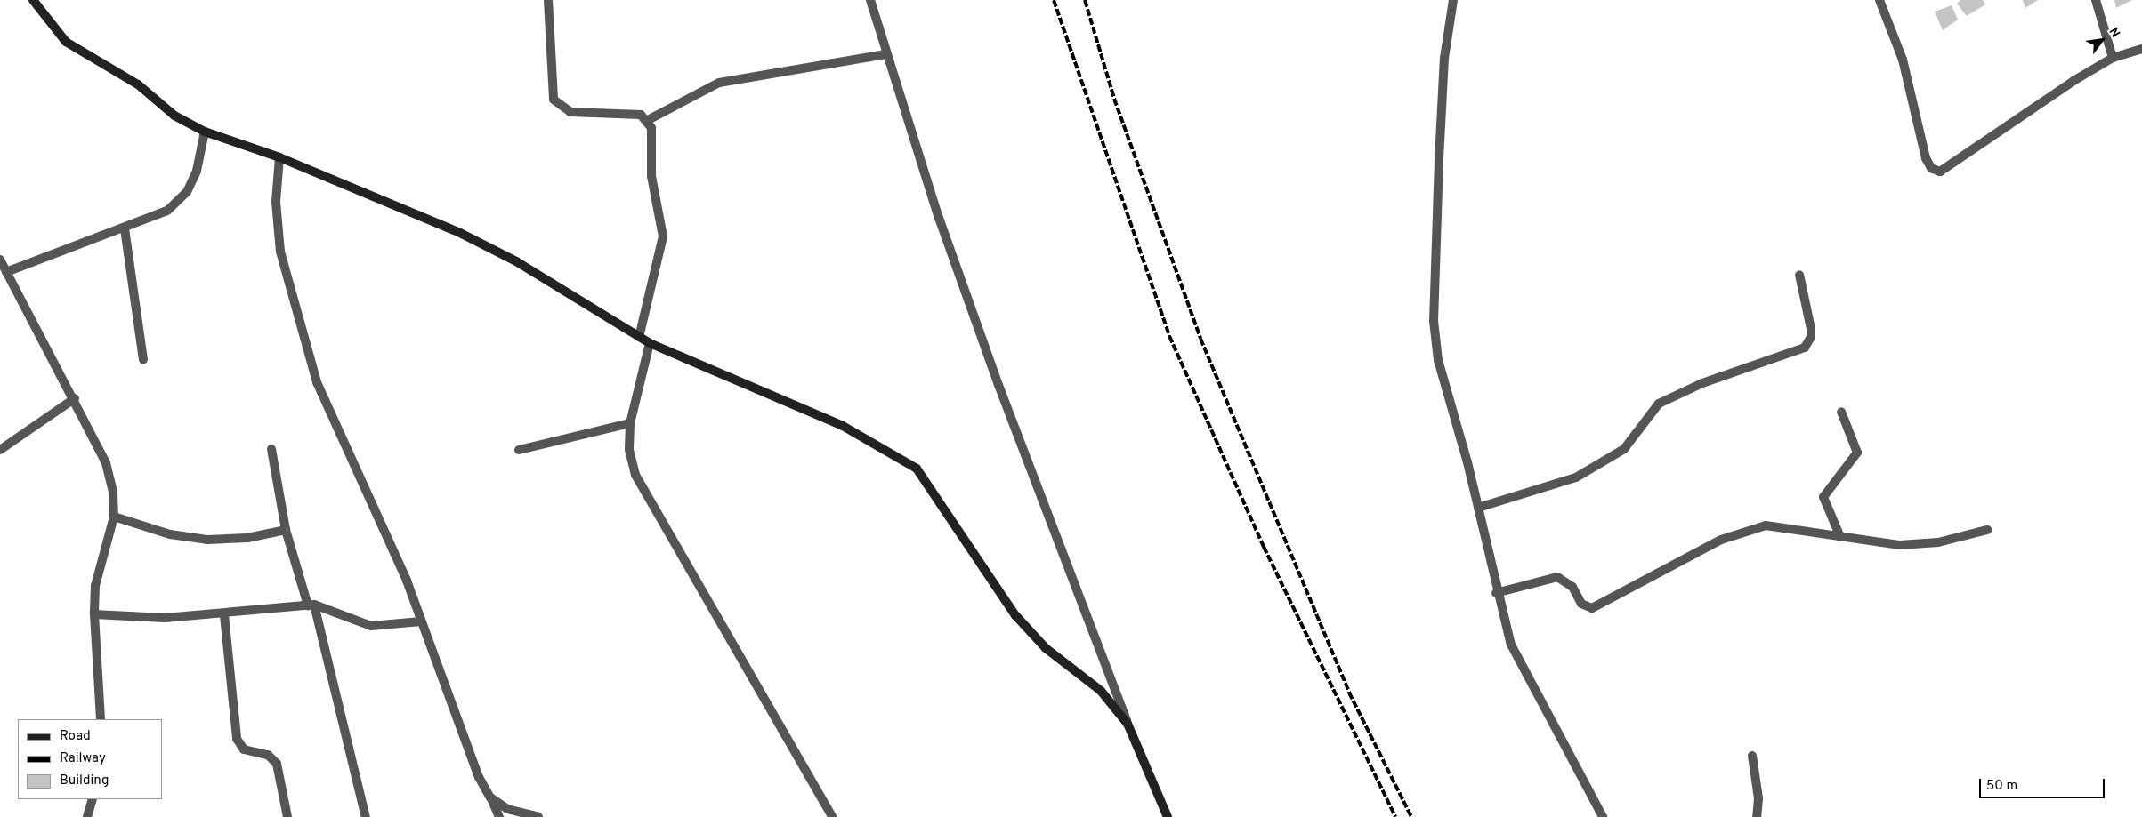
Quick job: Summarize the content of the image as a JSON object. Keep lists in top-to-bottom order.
{
  "legend": ["Road", "Railway", "Building"],
  "scale_bar": "50 m",
  "north": "top right"
}
